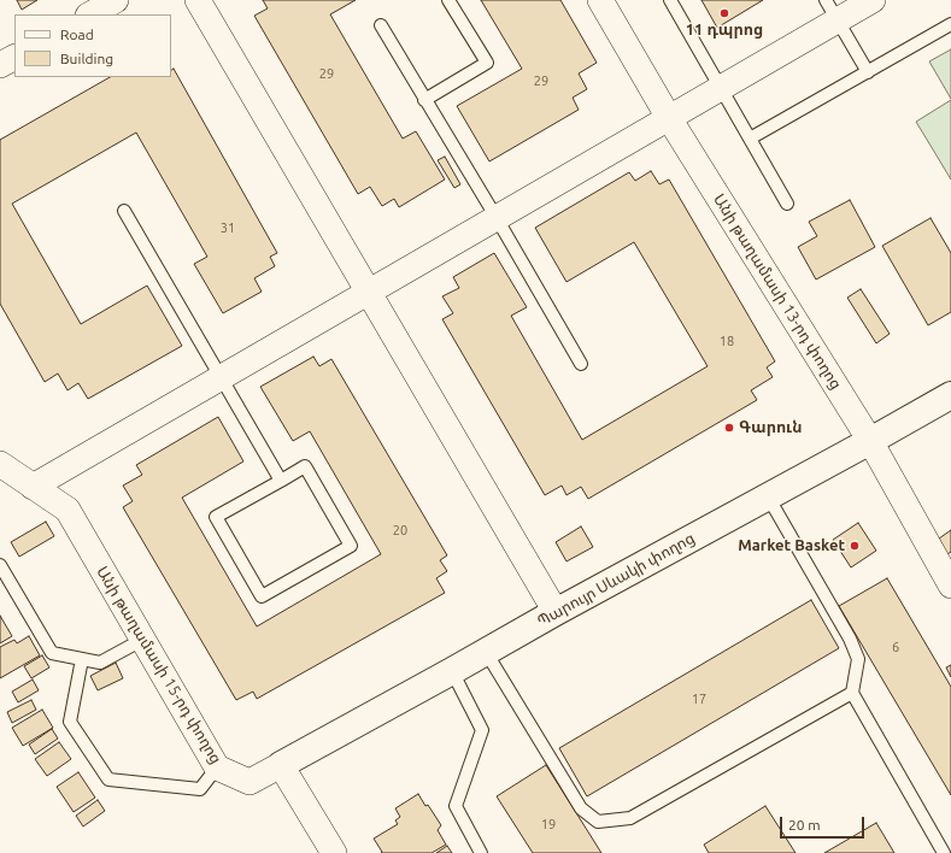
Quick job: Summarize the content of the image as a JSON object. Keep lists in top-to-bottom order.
{
  "streets": {
    "street": ["Անի թաղամասի 13-րդ փողոց", "Պարույր Սևակի փողոց", "Անի թաղամասի 15-րդ փողոց"]
  },
  "crossings": [
    ["Անի թաղամասի 13-րդ փողոց", "Պարույր Սևակի փողոց"],
    ["Պարույր Սևակի փողոց", "Անի թաղամասի 15-րդ փողոց"]
  ],
  "places": ["11 դպրոց", "Գարուն", "Market Basket"],
  "house_numbers": [
    "29",
    "29",
    "31",
    "18",
    "20",
    "6",
    "17",
    "19"
  ],
  "legend": ["Road", "Building"],
  "scale_bar": "20 m"
}
